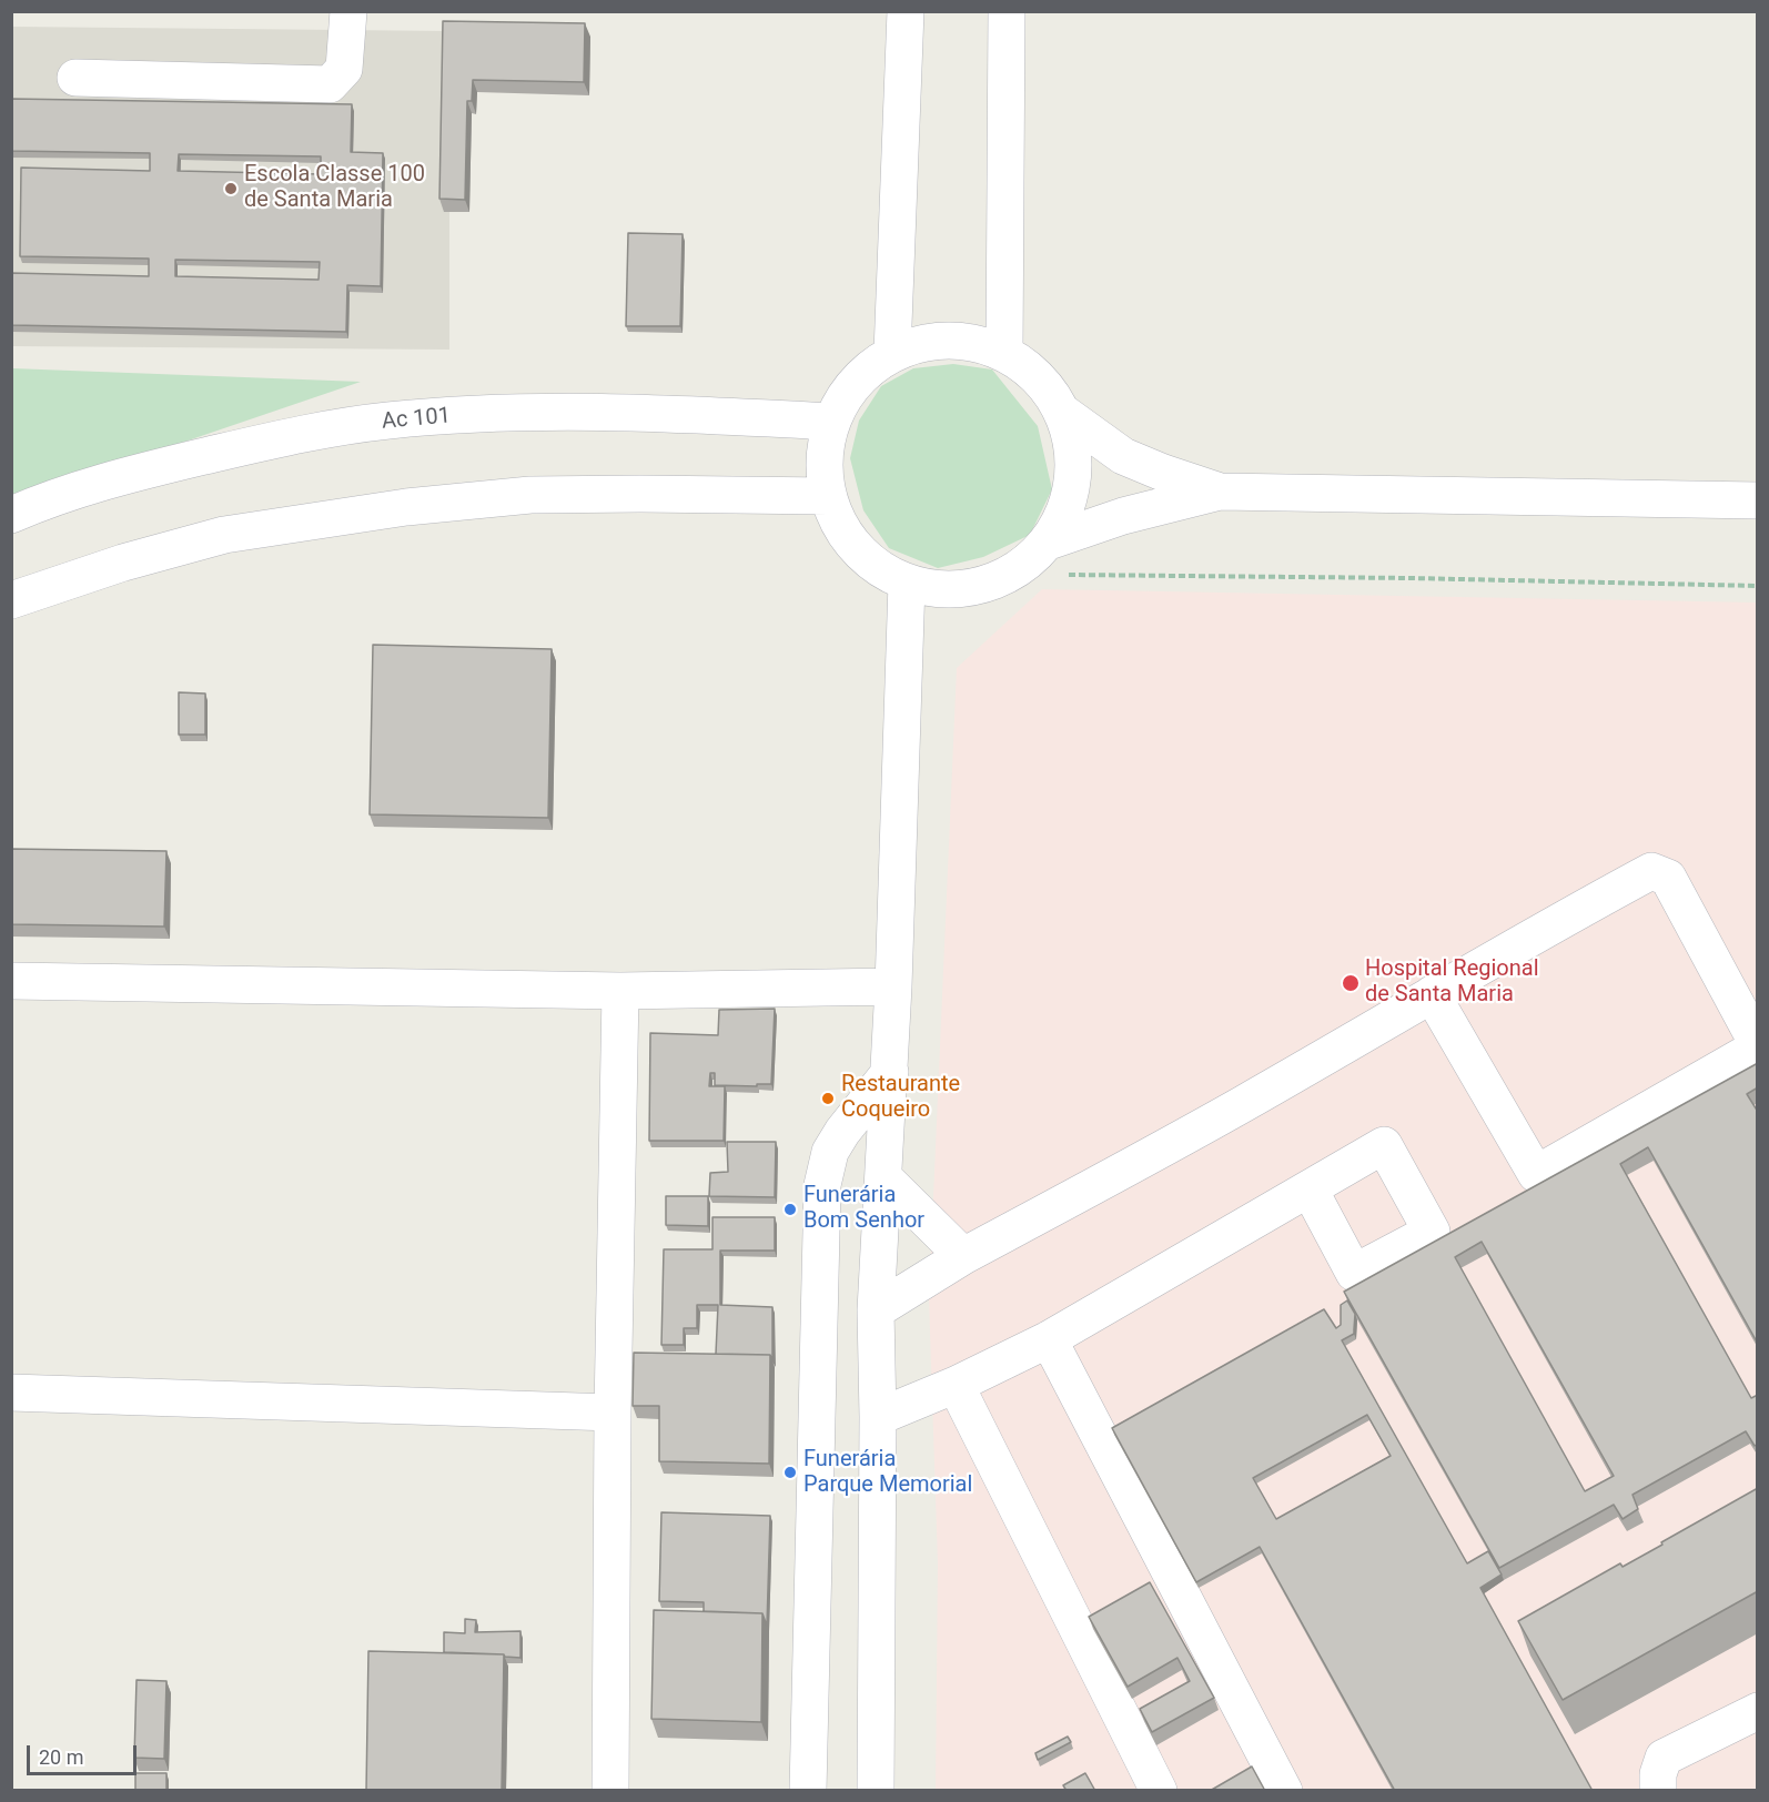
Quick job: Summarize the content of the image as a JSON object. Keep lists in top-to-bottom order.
{
  "streets": {
    "street": ["Ac 101"]
  },
  "places": [
    "Escola Classe 100 de Santa Maria",
    "Hospital Regional de Santa Maria",
    "Restaurante Coqueiro",
    "Funerária Bom Senhor",
    "Funerária Parque Memorial"
  ],
  "scale_bar": "20 m"
}
